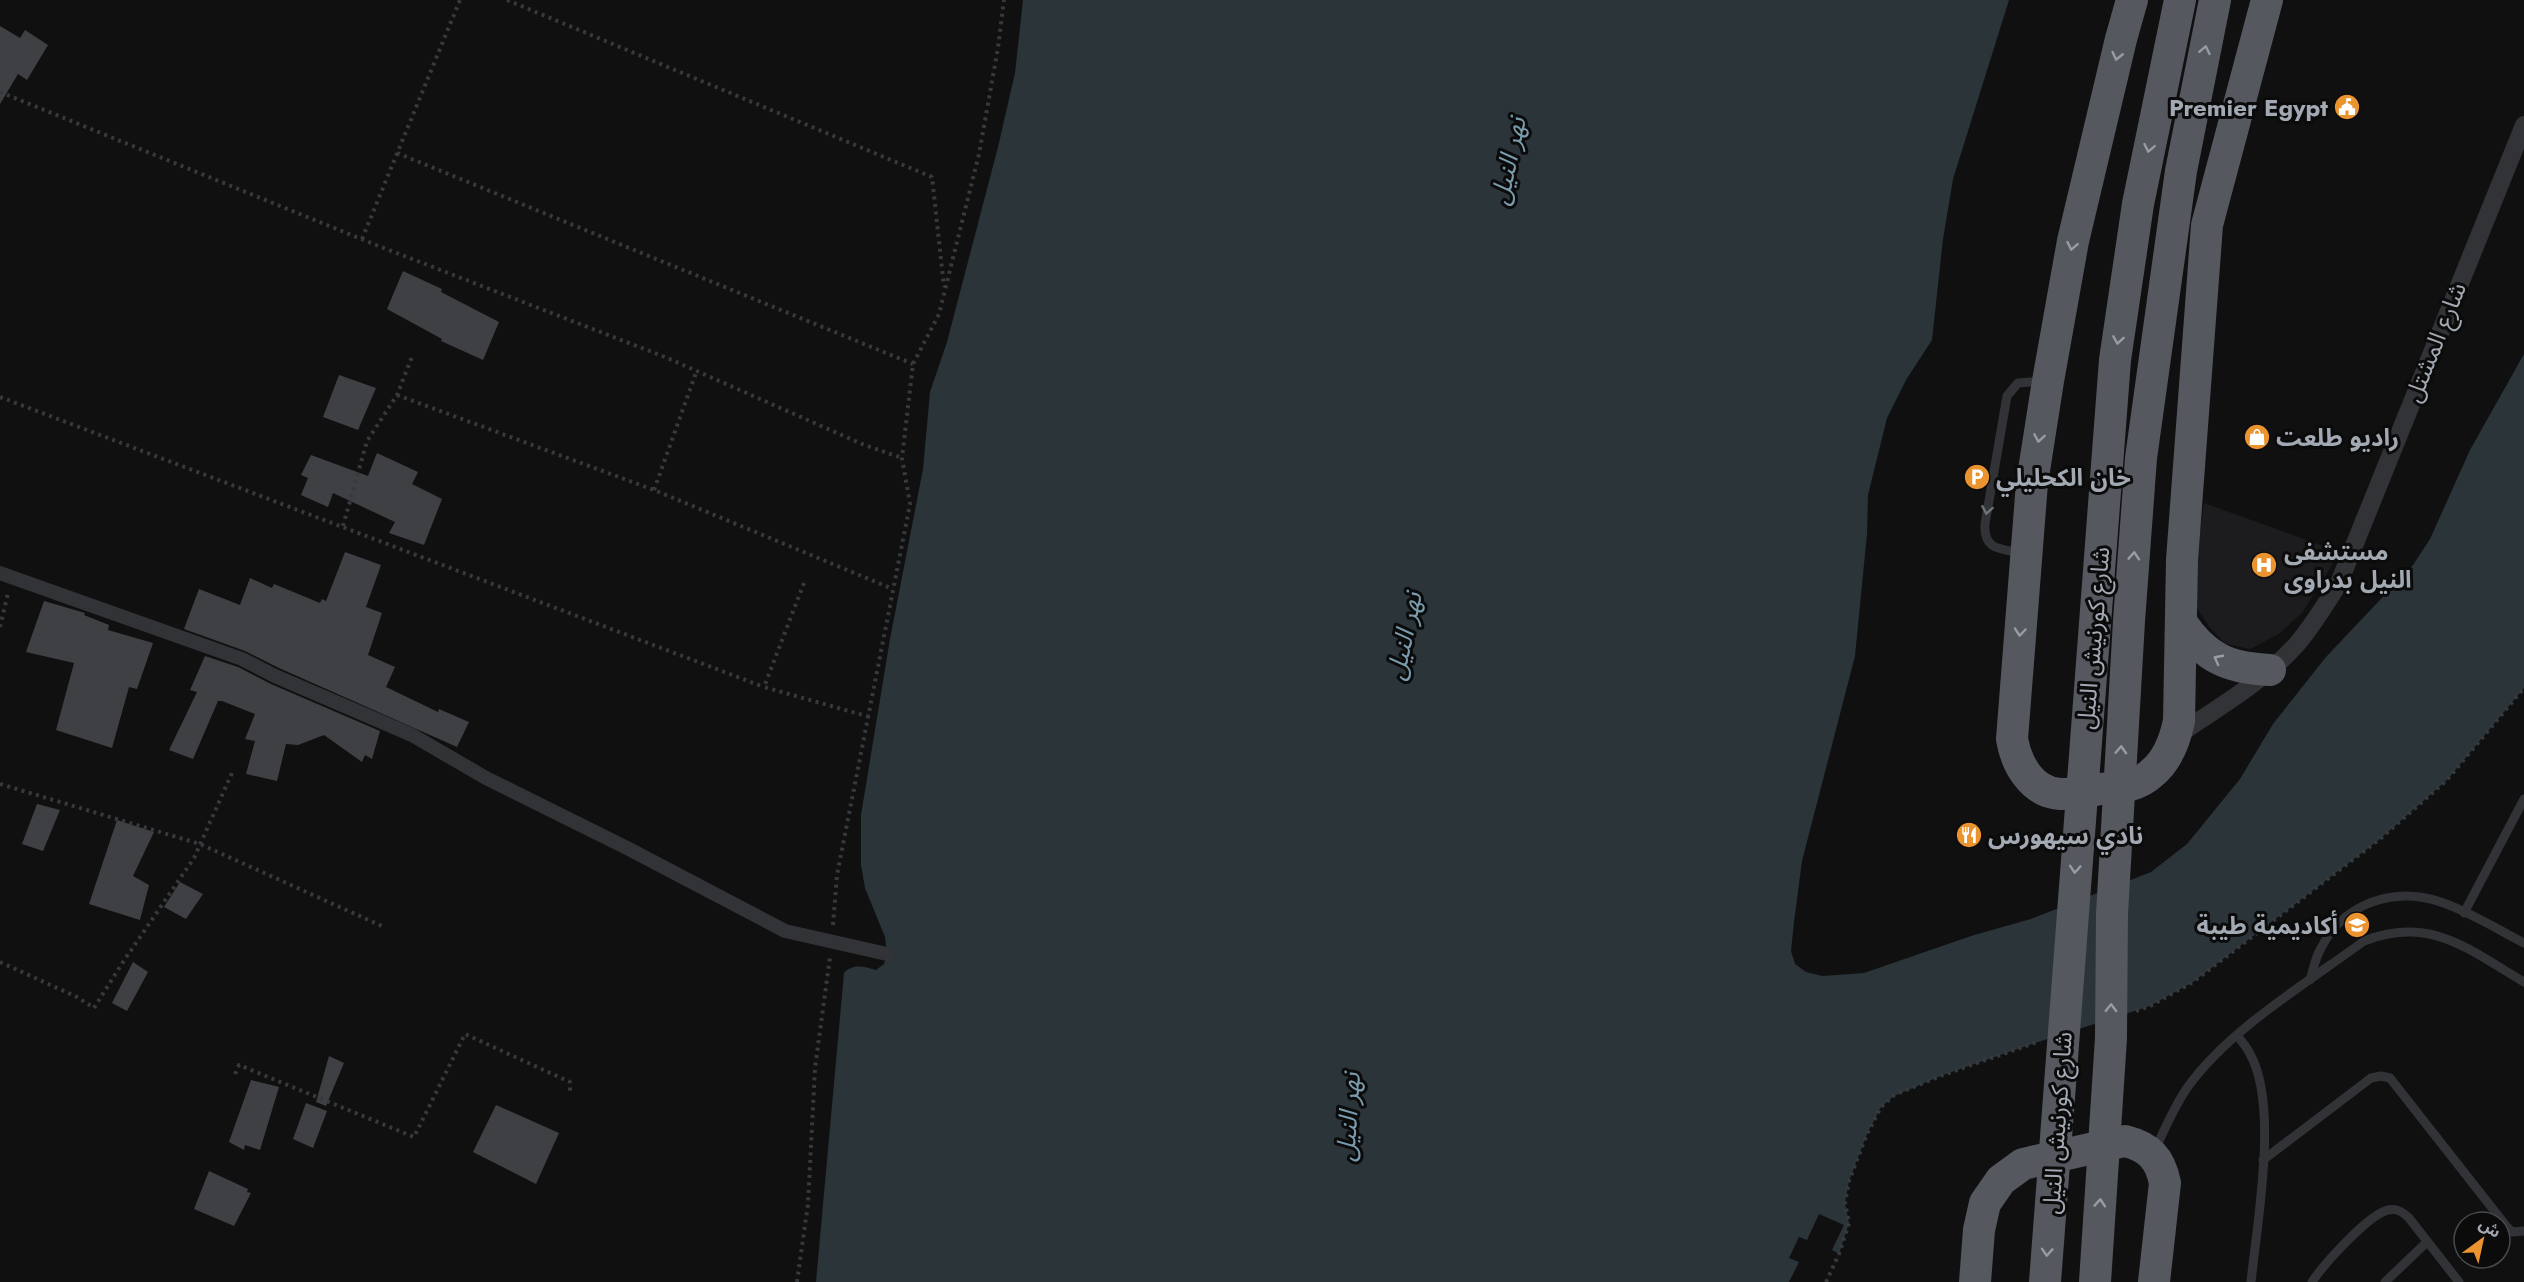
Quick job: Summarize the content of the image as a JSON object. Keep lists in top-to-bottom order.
{
  "streets": {
    "highway": ["شارع كورنيش النيل"],
    "street": ["شارع المشتل"]
  },
  "water": ["نهر النيل"],
  "places": {
    "public building": ["Premier Egypt"],
    "shop": ["راديو طلعت"],
    "parking": ["خان الكحليلي"],
    "hospital": ["مستشفى النيل بدراوى"],
    "restaurant": ["نادي سيهورس"],
    "school or university": ["أكاديمية طيبة"]
  },
  "north": "top right"
}
